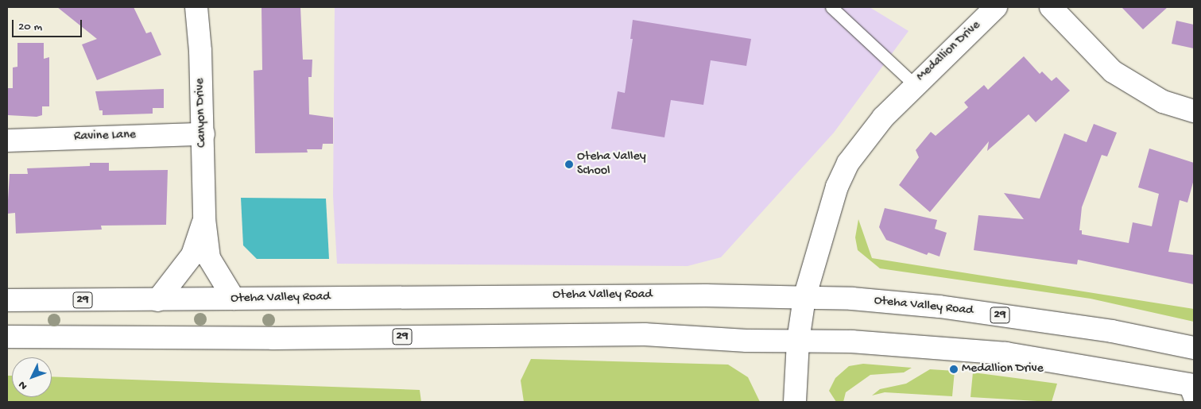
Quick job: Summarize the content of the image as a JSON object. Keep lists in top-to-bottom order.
{
  "streets": {
    "main road": [
      "Medallion Drive",
      "Canyon Drive",
      "Ravine Lane",
      "Oteha Valley Road",
      "29"
    ]
  },
  "crossings": [
    ["Medallion Drive", "Oteha Valley Road"],
    ["Medallion Drive", "29"],
    ["Canyon Drive", "Ravine Lane"],
    ["Canyon Drive", "Oteha Valley Road"]
  ],
  "places": ["Oteha Valley School", "Medallion Drive"],
  "scale_bar": "20 m",
  "north": "bottom left"
}
